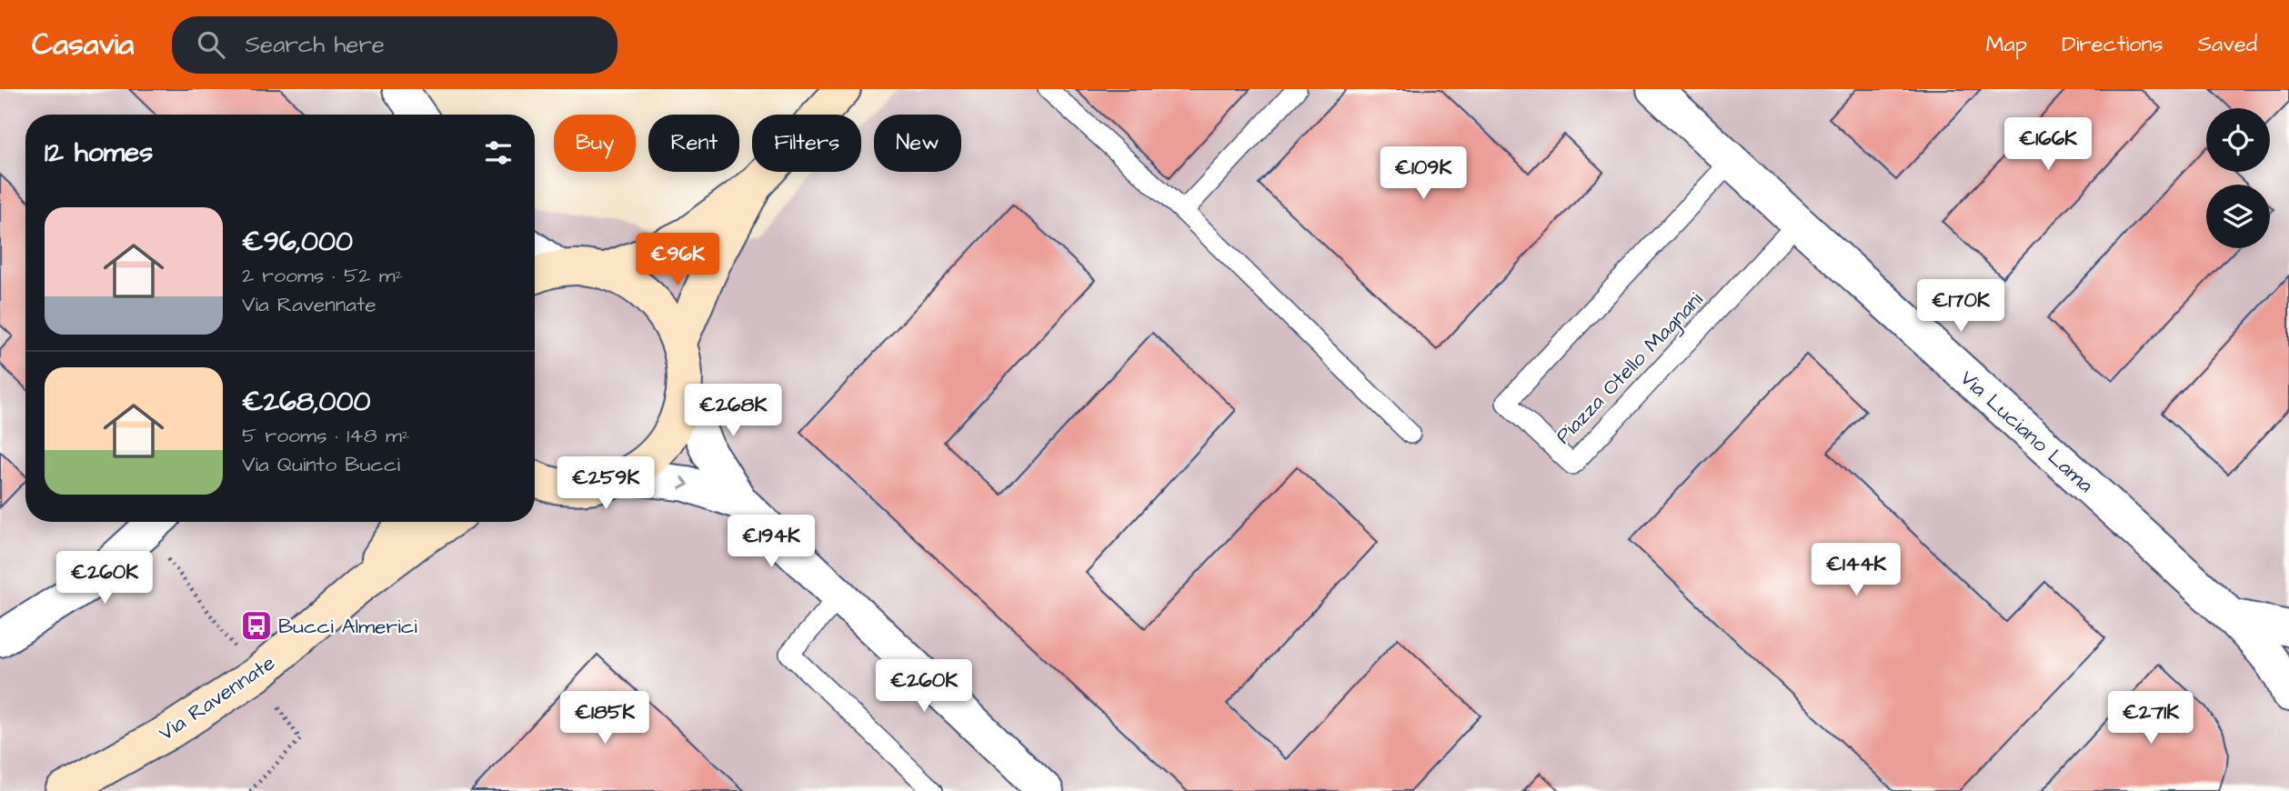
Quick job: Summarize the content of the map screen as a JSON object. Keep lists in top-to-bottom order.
{
  "streets": {
    "main road": ["Via Ravennate"],
    "street": ["Via Luciano Lama"],
    "lane": ["Piazza Otello Magnani"]
  },
  "crossings": [
    ["Piazza Otello Magnani", "Via Luciano Lama"]
  ],
  "places": {
    "bus stop": ["Bucci Almerici"]
  },
  "page": {
    "header": "Casavia",
    "search": "Search here",
    "nav": ["Map", "Directions", "Saved"],
    "chip": [
      "Buy",
      "Rent",
      "Filters",
      "New"
    ],
    "heading": "12 homes",
    "price": [
      "€166K",
      "€109K",
      "€96K",
      "€170K",
      "€268K",
      "€259K",
      "€194K",
      "€144K",
      "€260K",
      "€260K",
      "€185K",
      "€271K"
    ],
    "list": [
      {
        "name": "€96,000",
        "note": "2 rooms · 52 m² · Via Ravennate"
      },
      {
        "name": "€268,000",
        "note": "5 rooms · 148 m² · Via Quinto Bucci"
      }
    ]
  }
}
